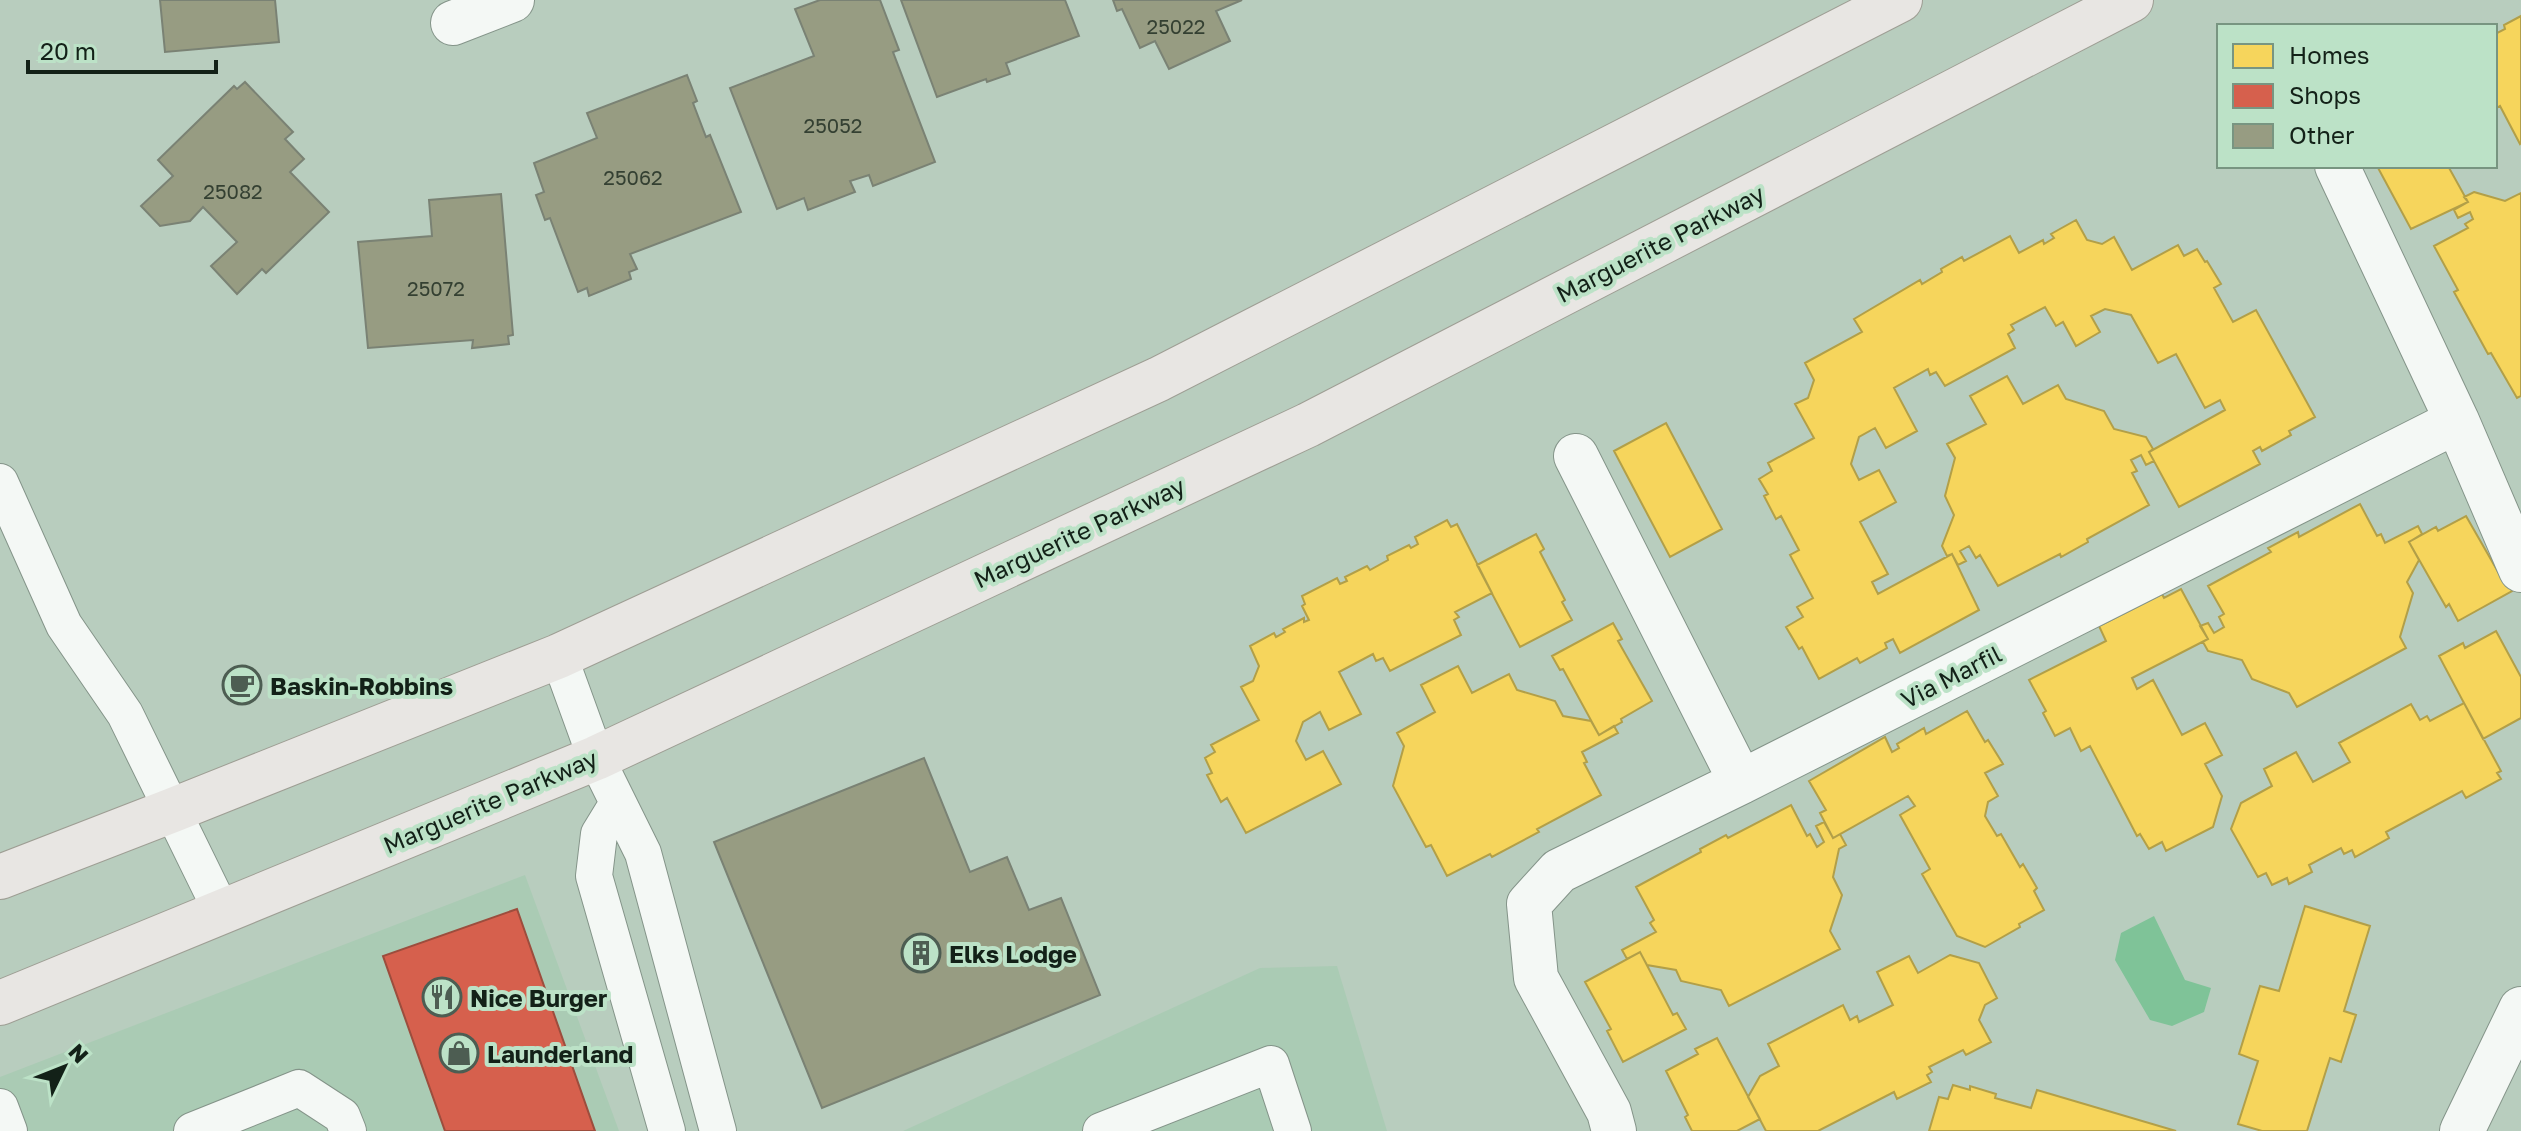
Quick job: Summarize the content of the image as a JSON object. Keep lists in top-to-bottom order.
{
  "streets": {
    "main road": ["Marguerite Parkway"],
    "street": ["Via Marfil"]
  },
  "places": {
    "cafe": ["Baskin-Robbins"],
    "building": ["Elks Lodge"],
    "restaurant": ["Nice Burger"],
    "shop": ["Launderland"]
  },
  "house_numbers": [
    "25022",
    "25052",
    "25062",
    "25082",
    "25072"
  ],
  "legend": ["Homes", "Shops", "Other"],
  "scale_bar": "20 m",
  "north": "top right"
}
